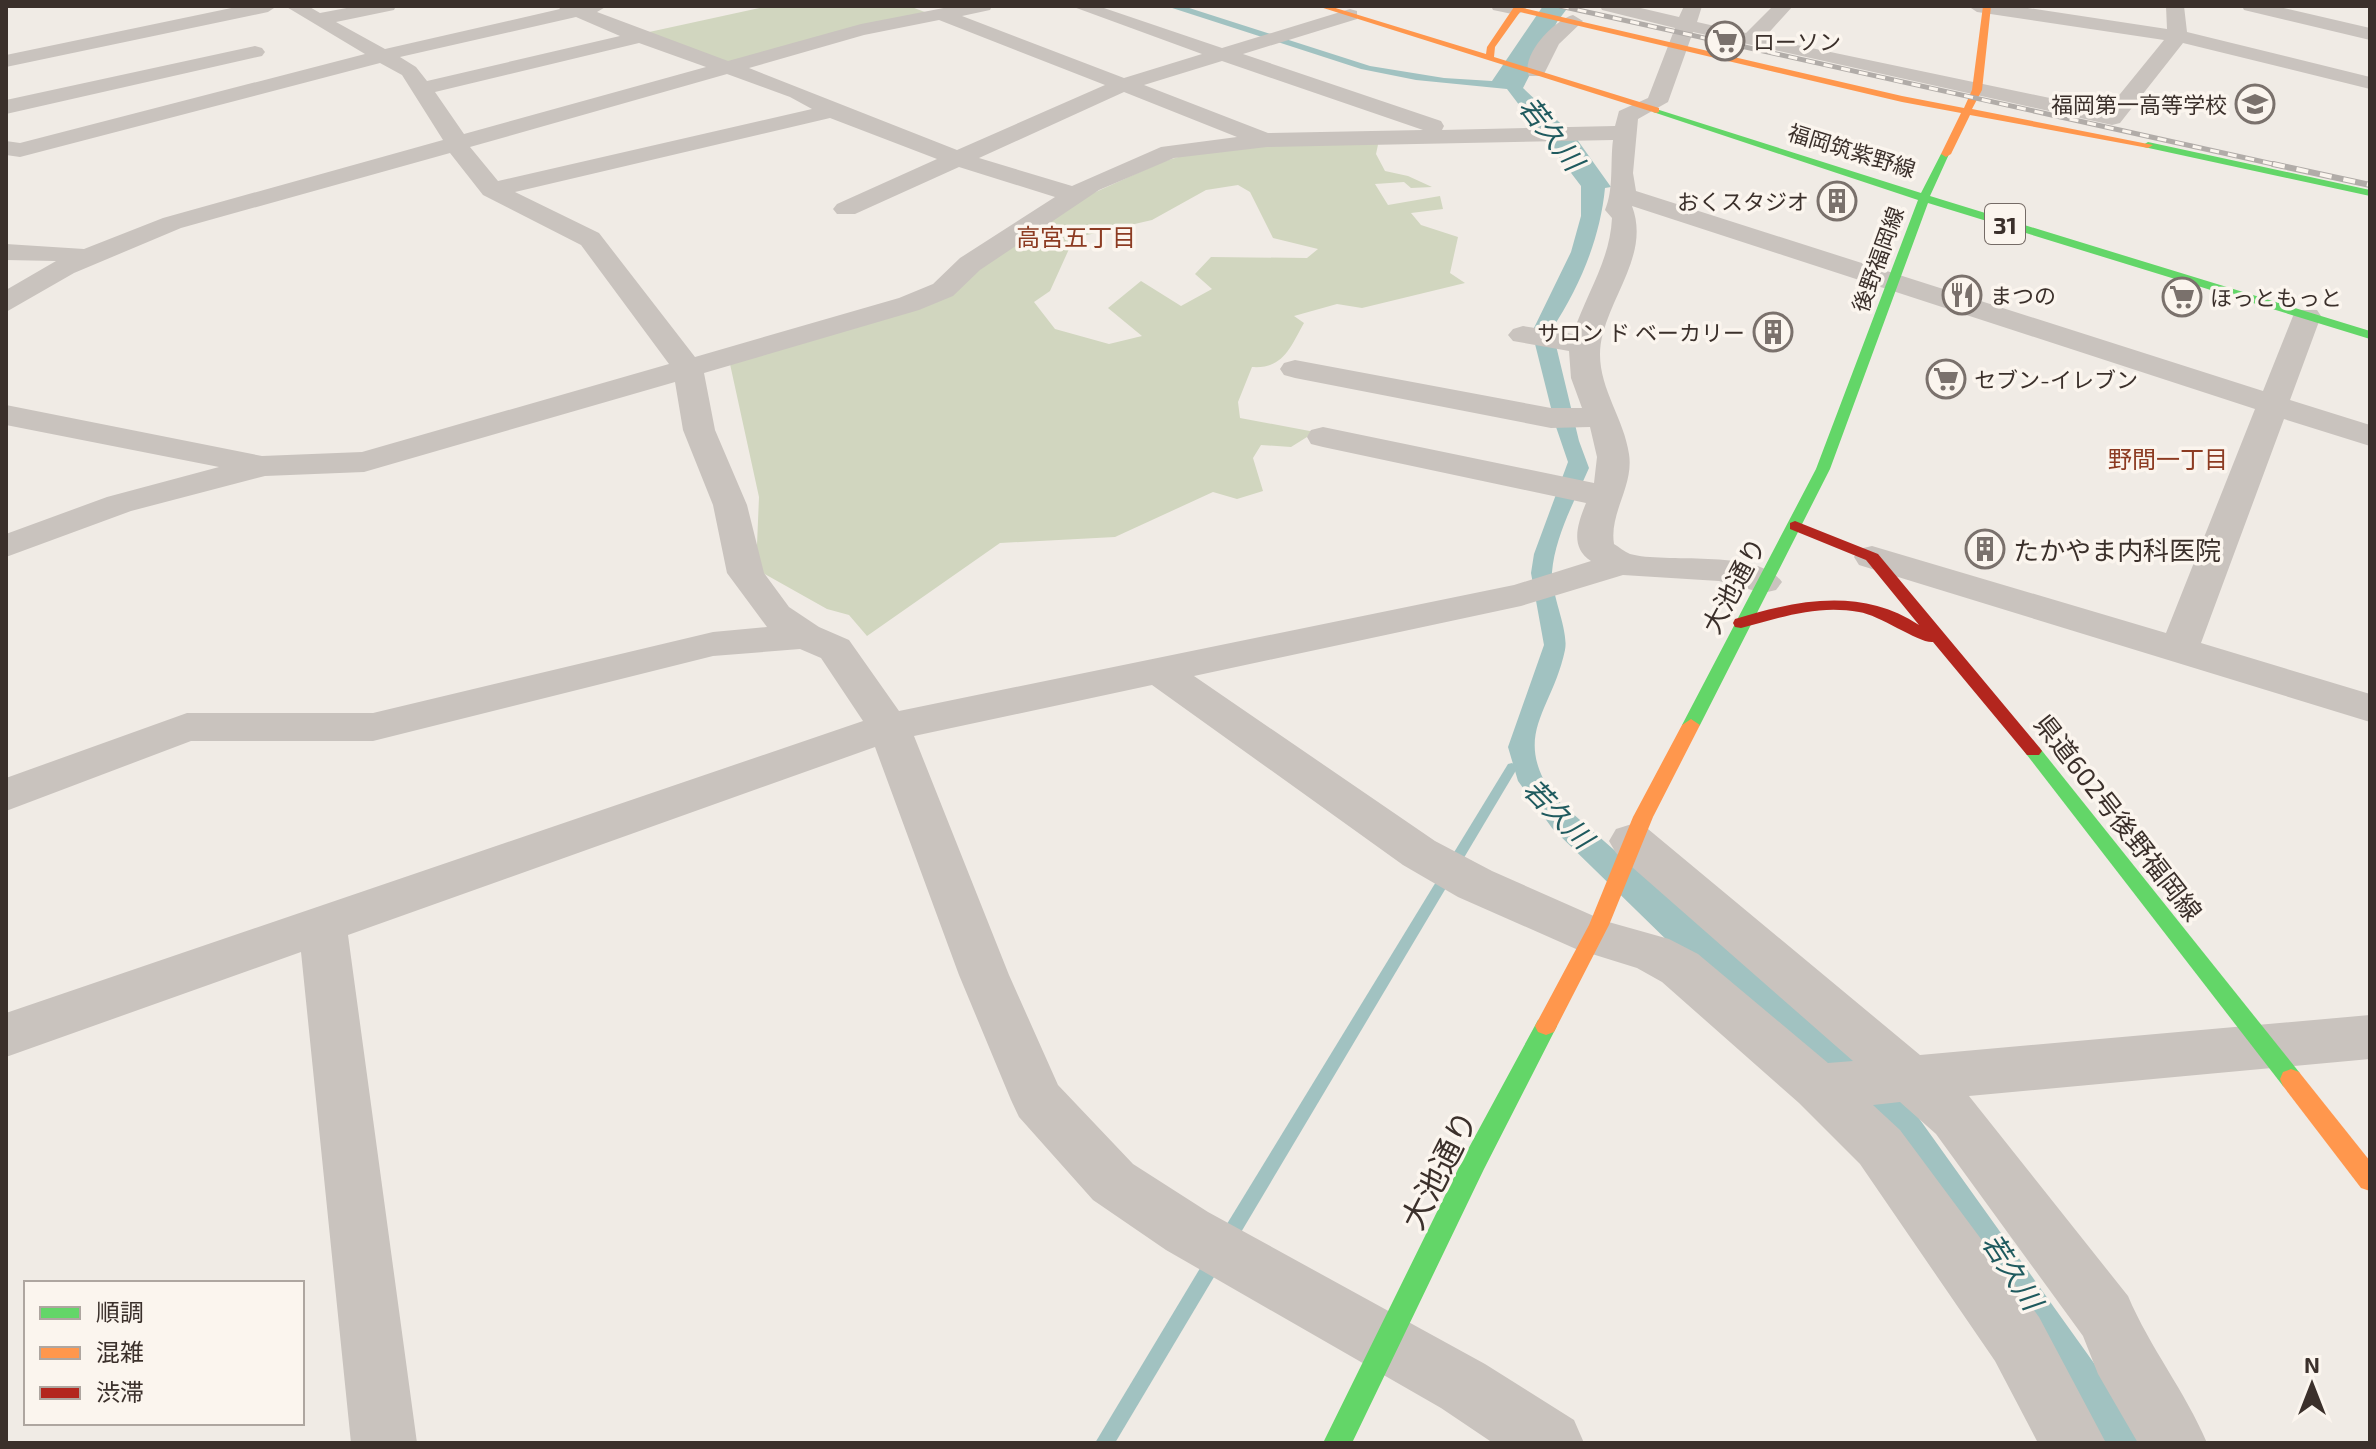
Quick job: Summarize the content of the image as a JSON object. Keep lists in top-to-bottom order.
{
  "streets": {
    "main road": [
      "福岡筑紫野線",
      "31",
      "後野福岡線",
      "大池通り",
      "県道602号後野福岡線"
    ]
  },
  "crossings": [
    ["福岡筑紫野線", "後野福岡線"],
    ["後野福岡線", "大池通り"],
    ["後野福岡線", "県道602号後野福岡線"],
    ["大池通り", "県道602号後野福岡線"]
  ],
  "districts": ["高宮五丁目", "野間一丁目"],
  "water": ["若久川"],
  "places": {
    "supermarket": ["ローソン", "ほっともっと", "セブン-イレブン"],
    "school or university": ["福岡第一高等学校"],
    "building": ["おくスタジオ", "サロン ド ベーカリー", "たかやま内科医院"],
    "restaurant": ["まつの"]
  },
  "legend": ["順調", "混雑", "渋滞"],
  "north": "top"
}
